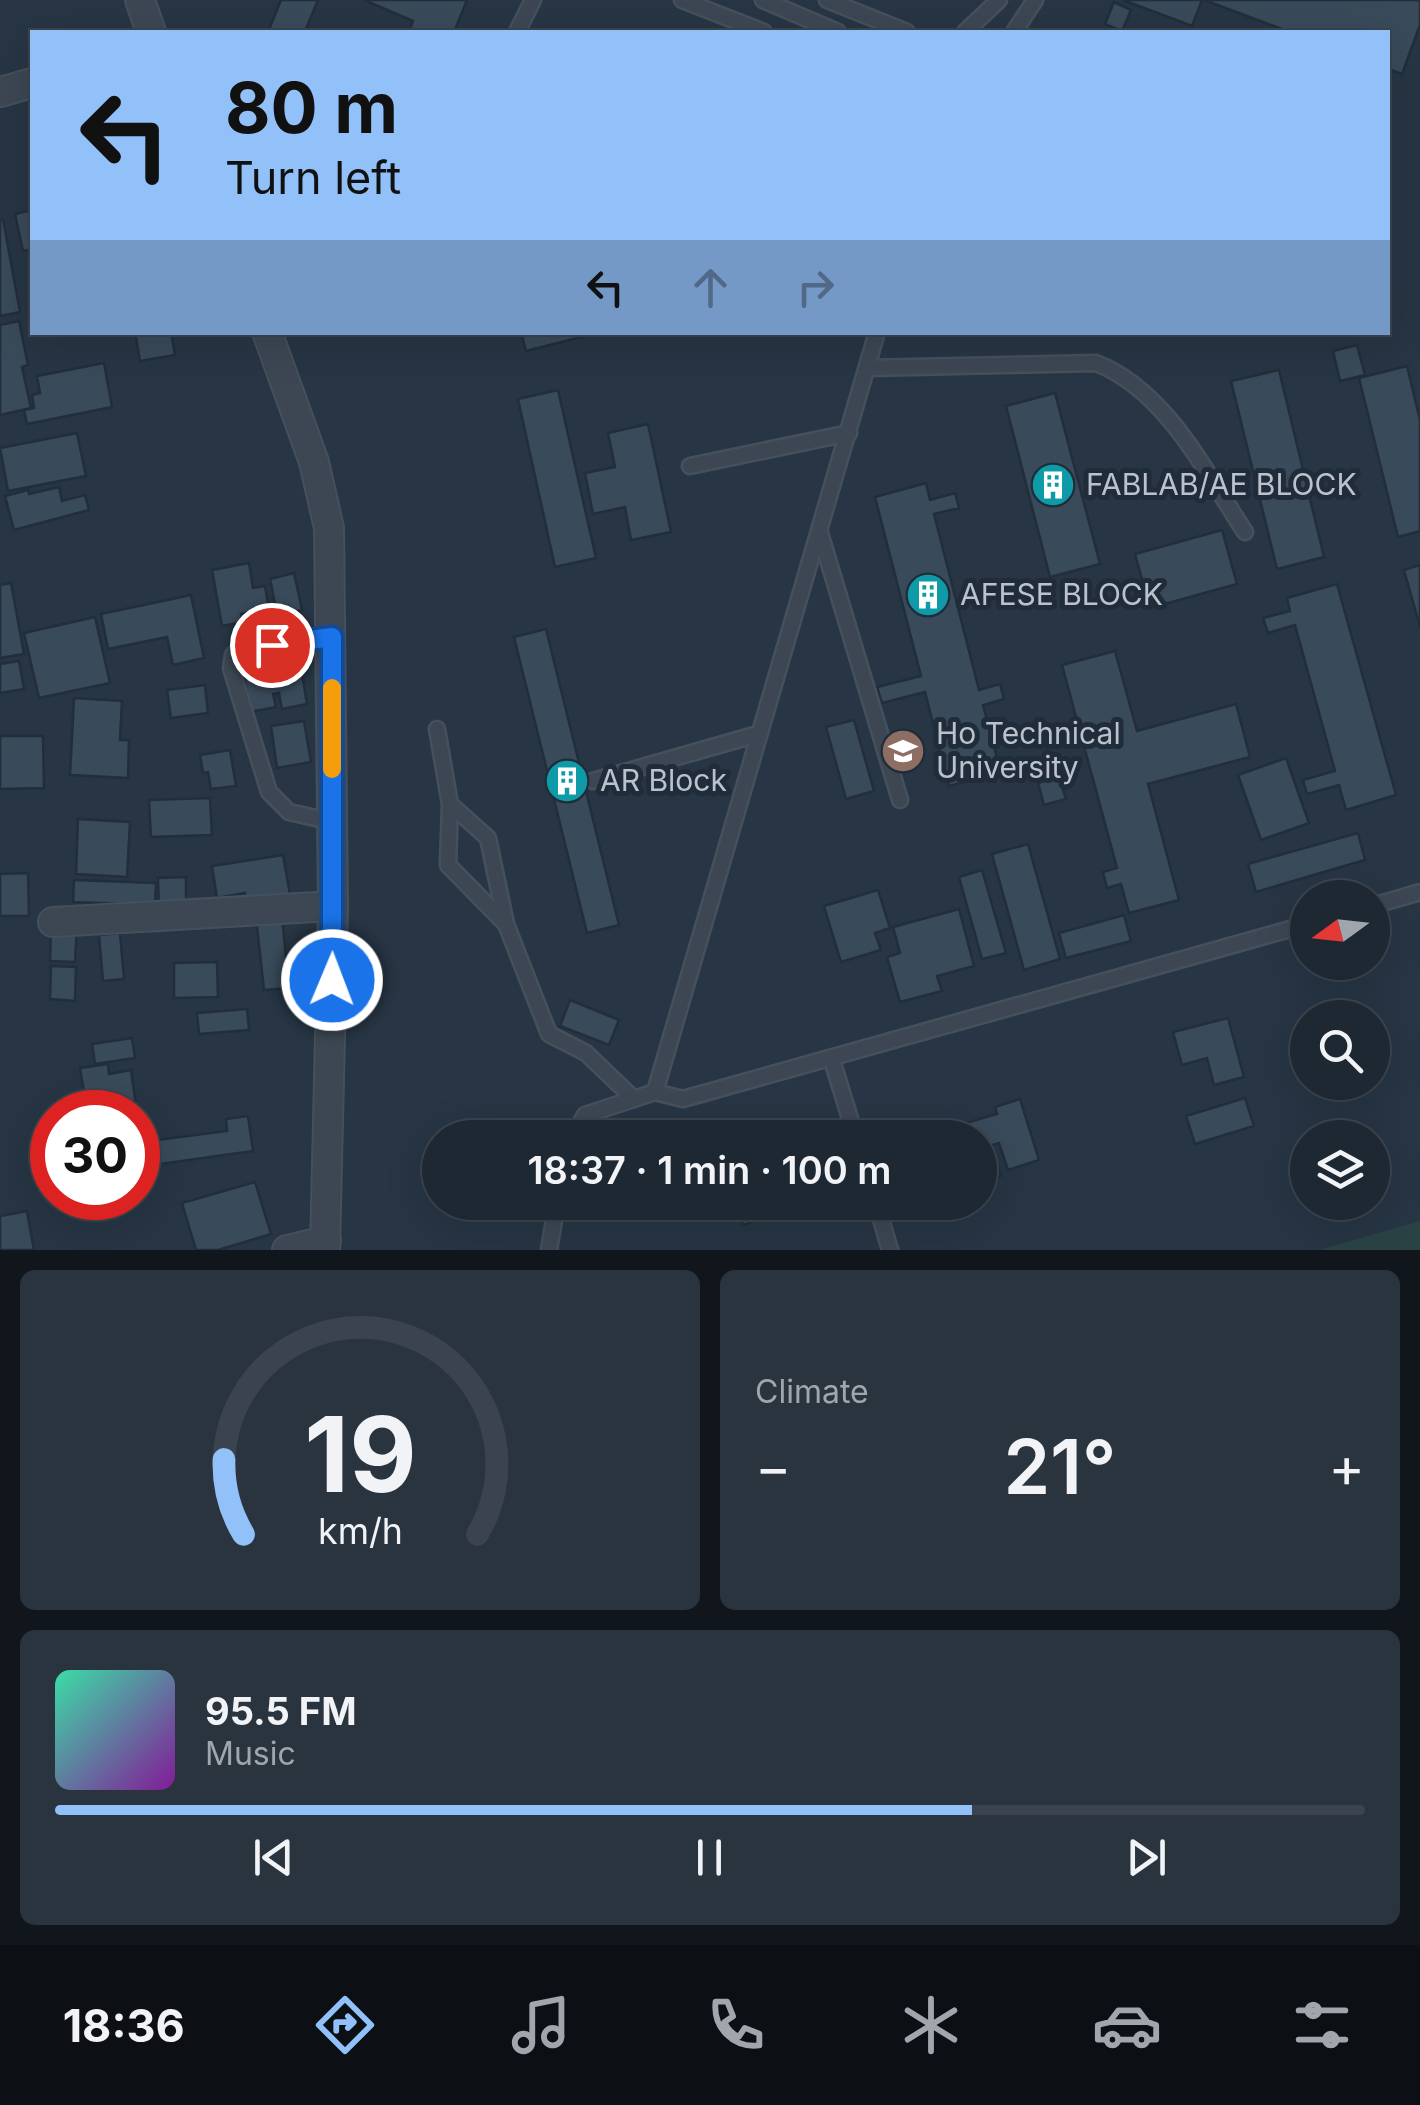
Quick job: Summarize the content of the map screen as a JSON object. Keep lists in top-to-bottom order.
{
  "places": {
    "building": ["FABLAB/AE BLOCK", "AFESE BLOCK", "AR Block"],
    "school or university": ["Ho Technical University"]
  },
  "north": "left",
  "page": {
    "turn": ["80 m", "Turn left"],
    "limit": "30",
    "trip": "18:37 · 1 min · 100 m",
    "tile": "Climate",
    "heat": ["−", "21°", "+"],
    "song": ["95.5 FM", "Music"],
    "tabs": "18:36",
    "gauge": ["19", "km/h"]
  }
}
